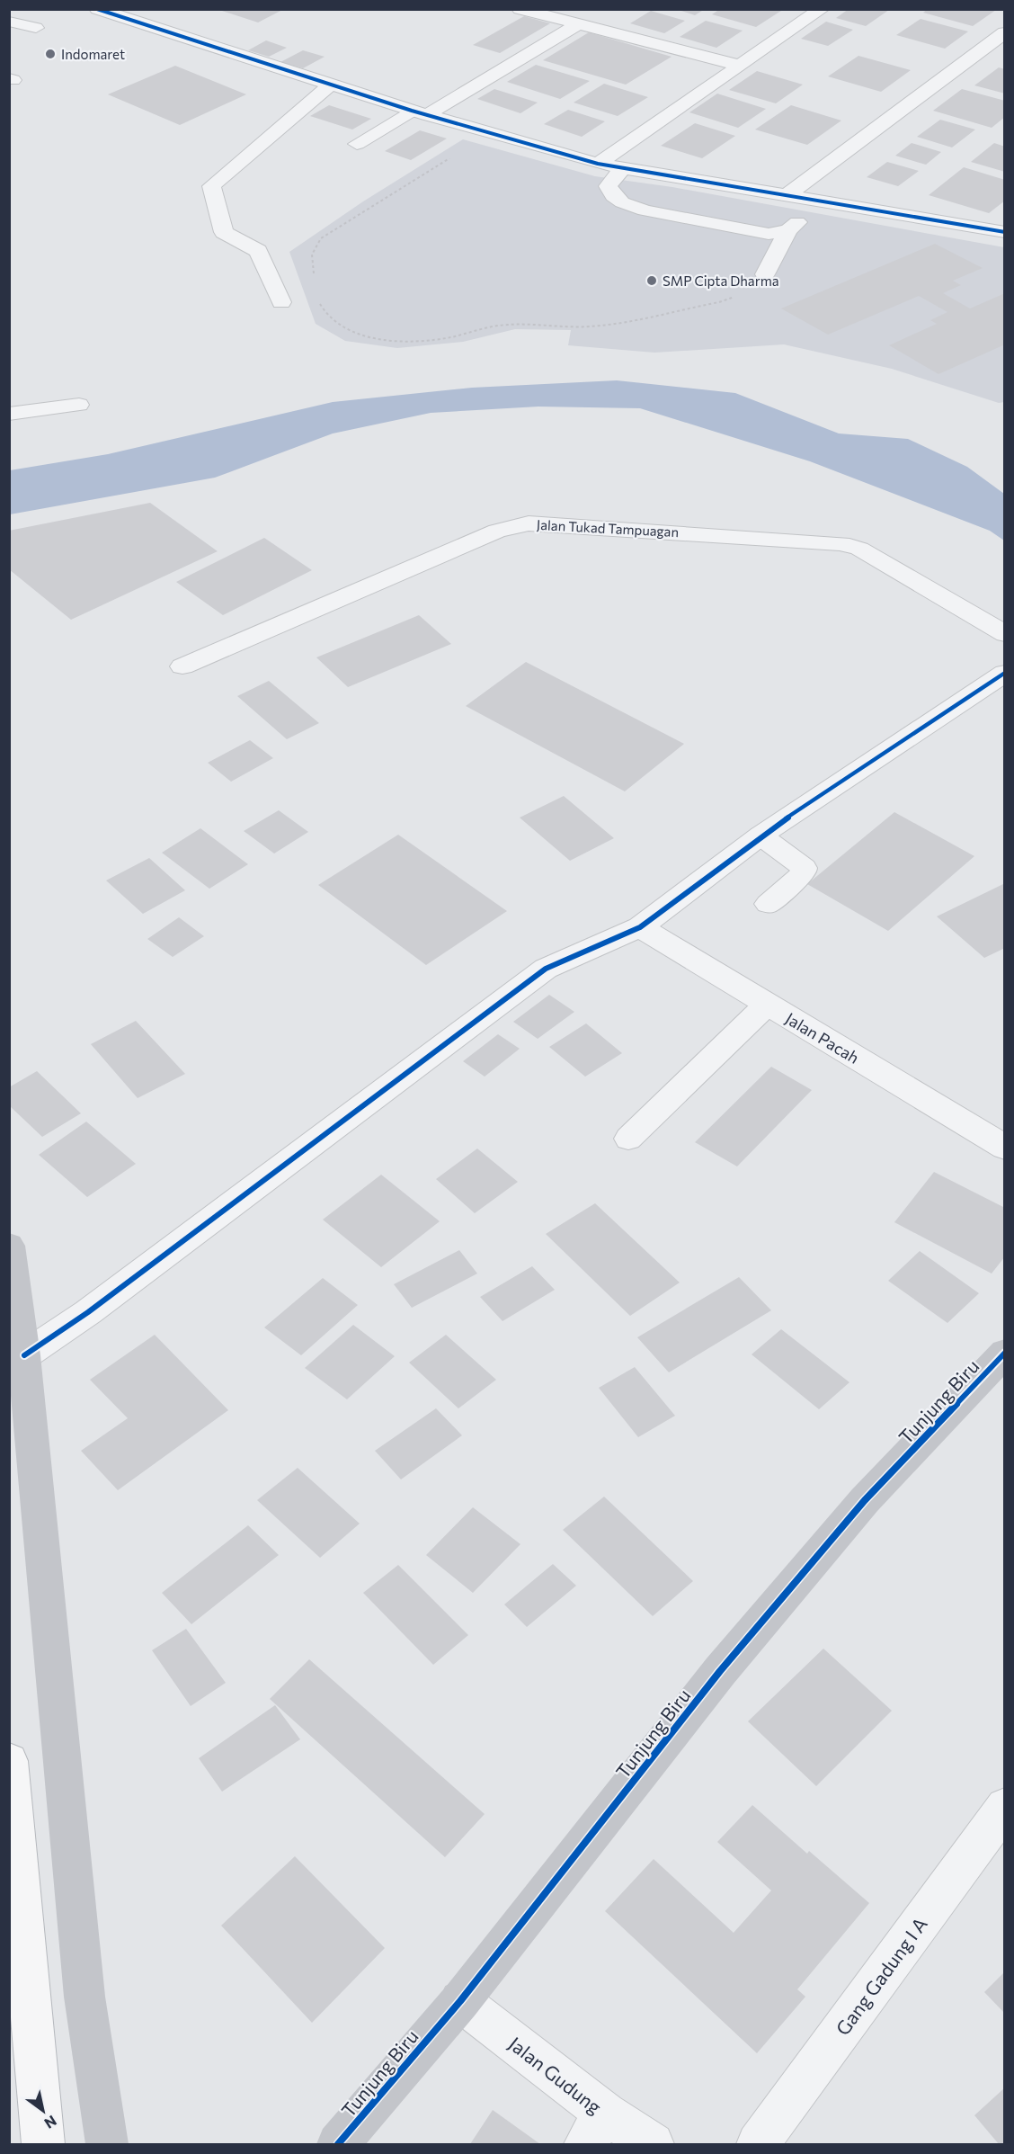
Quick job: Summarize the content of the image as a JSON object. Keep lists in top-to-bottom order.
{
  "streets": {
    "street": [
      "Jalan Tukad Tampuagan",
      "Jalan Pacah",
      "Tunjung Biru",
      "Gang Gadung I A",
      "Jalan Gudung"
    ]
  },
  "crossings": [
    ["Tunjung Biru", "Jalan Gudung"]
  ],
  "places": ["Indomaret", "SMP Cipta Dharma"],
  "north": "bottom right"
}
